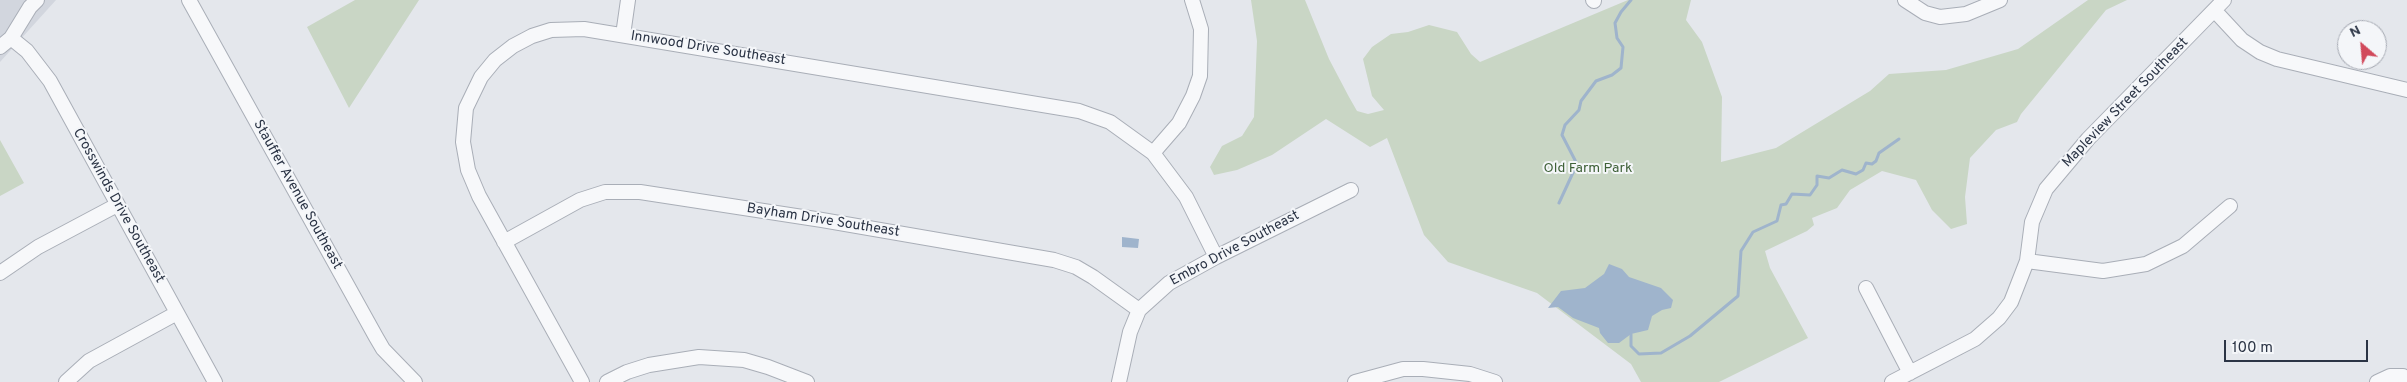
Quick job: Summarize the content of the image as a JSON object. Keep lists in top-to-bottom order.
{
  "streets": {
    "street": [
      "Innwood Drive Southeast",
      "Mapleview Street Southeast",
      "Stauffer Avenue Southeast",
      "Crosswinds Drive Southeast",
      "Bayham Drive Southeast",
      "Embro Drive Southeast"
    ]
  },
  "crossings": [
    ["Innwood Drive Southeast", "Bayham Drive Southeast"],
    ["Innwood Drive Southeast", "Embro Drive Southeast"],
    ["Bayham Drive Southeast", "Embro Drive Southeast"]
  ],
  "parks": ["Old Farm Park"],
  "scale_bar": "100 m",
  "north": "top left"
}
